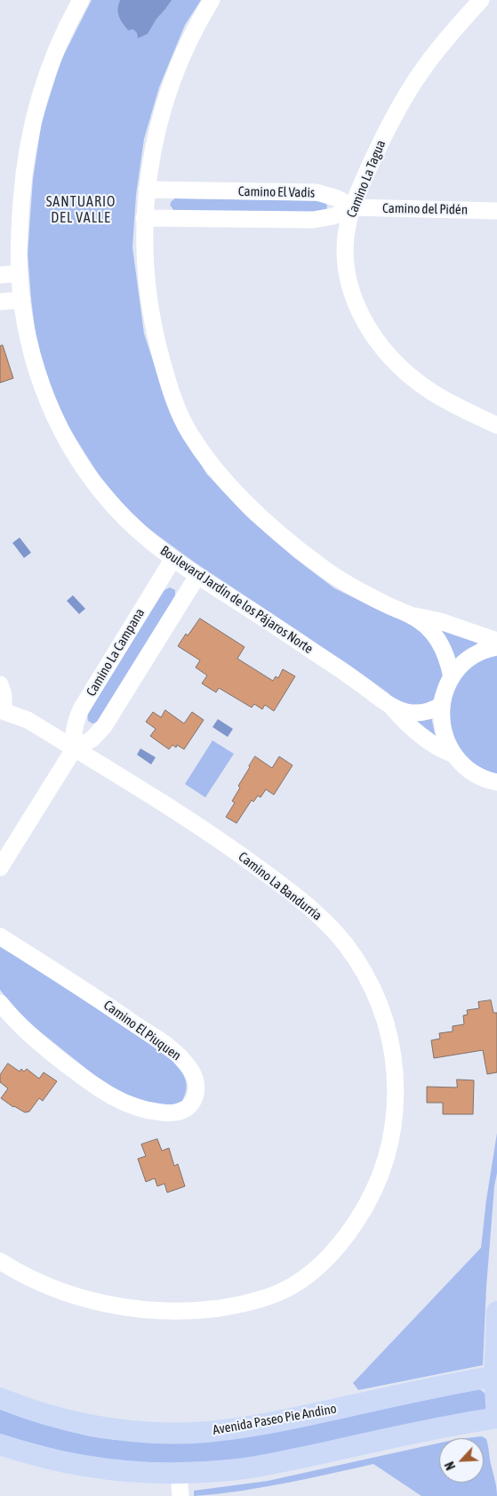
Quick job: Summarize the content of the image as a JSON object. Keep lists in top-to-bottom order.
{
  "streets": {
    "main road": ["Avenida Paseo Pie Andino"],
    "street": [
      "Camino La Tagua",
      "Camino El Vadis",
      "Camino del Pidén",
      "Boulevard Jardín de los Pájaros Norte",
      "Camino La Campana",
      "Camino La Bandurria",
      "Camino El Piuquen"
    ]
  },
  "crossings": [
    ["Camino La Tagua", "Camino El Vadis"],
    ["Camino La Tagua", "Camino del Pidén"],
    ["Camino El Vadis", "Camino del Pidén"],
    ["Boulevard Jardín de los Pájaros Norte", "Camino La Campana"],
    ["Camino La Campana", "Camino La Bandurria"]
  ],
  "districts": ["SANTUARIO DEL VALLE"],
  "north": "bottom left"
}
